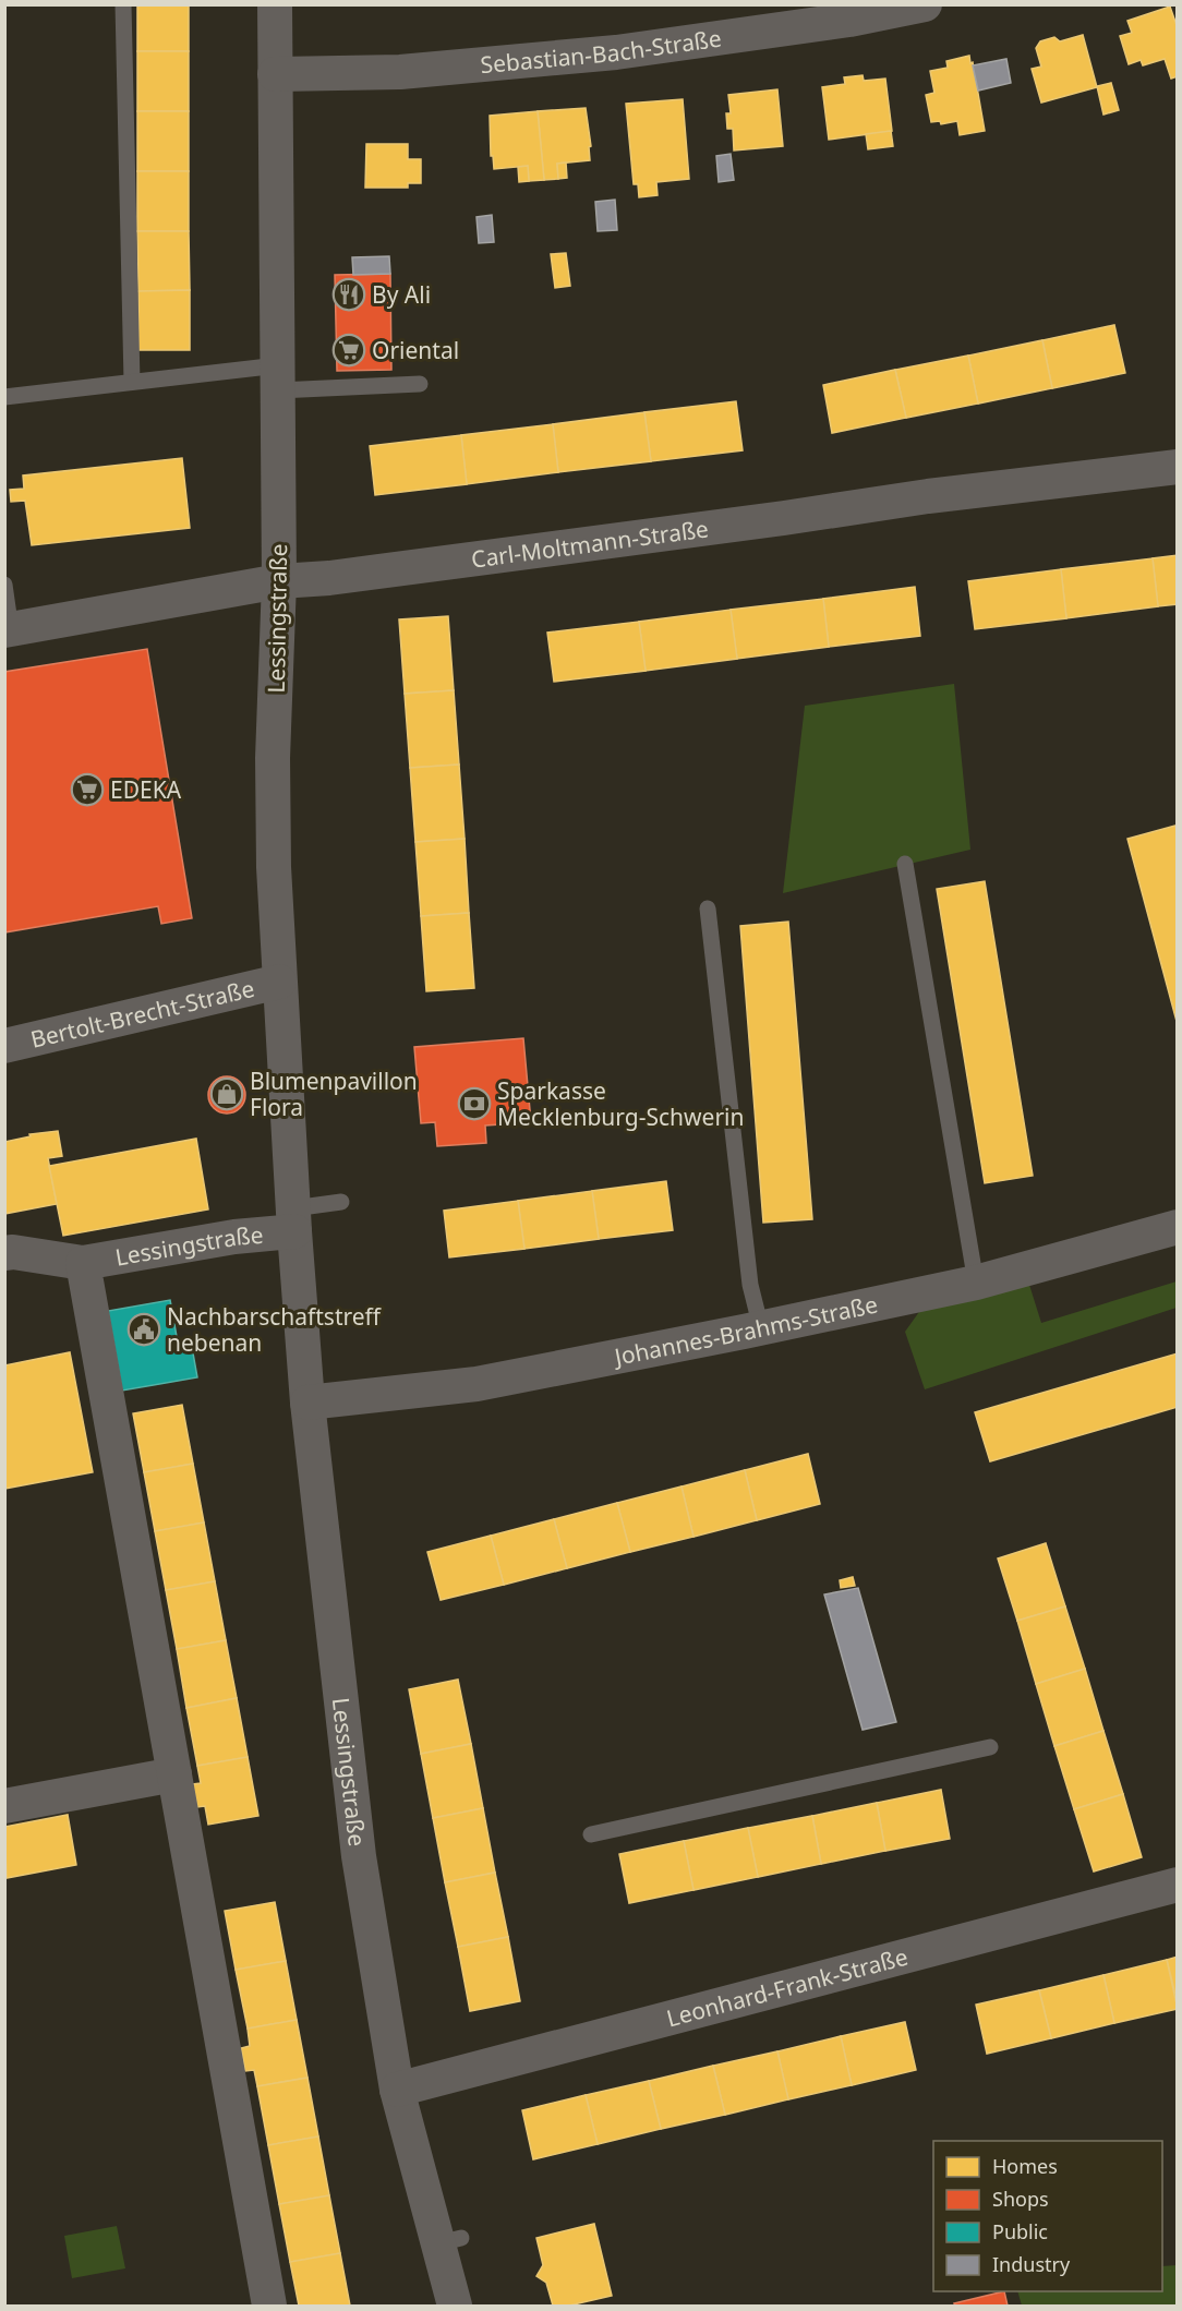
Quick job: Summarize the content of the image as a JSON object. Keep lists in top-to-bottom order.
{
  "streets": {
    "street": [
      "Sebastian-Bach-Straße",
      "Carl-Moltmann-Straße",
      "Lessingstraße",
      "Bertolt-Brecht-Straße",
      "Johannes-Brahms-Straße",
      "Leonhard-Frank-Straße"
    ]
  },
  "crossings": [
    ["Sebastian-Bach-Straße", "Lessingstraße"],
    ["Carl-Moltmann-Straße", "Lessingstraße"],
    ["Lessingstraße", "Bertolt-Brecht-Straße"],
    ["Lessingstraße", "Johannes-Brahms-Straße"],
    ["Lessingstraße", "Leonhard-Frank-Straße"]
  ],
  "places": {
    "restaurant": ["By Ali"],
    "supermarket": ["Oriental", "EDEKA"],
    "shop": ["Blumenpavillon Flora"],
    "bank": ["Sparkasse Mecklenburg-Schwerin"],
    "public building": ["Nachbarschaftstreff nebenan"]
  },
  "legend": [
    "Homes",
    "Shops",
    "Public",
    "Industry"
  ]
}
